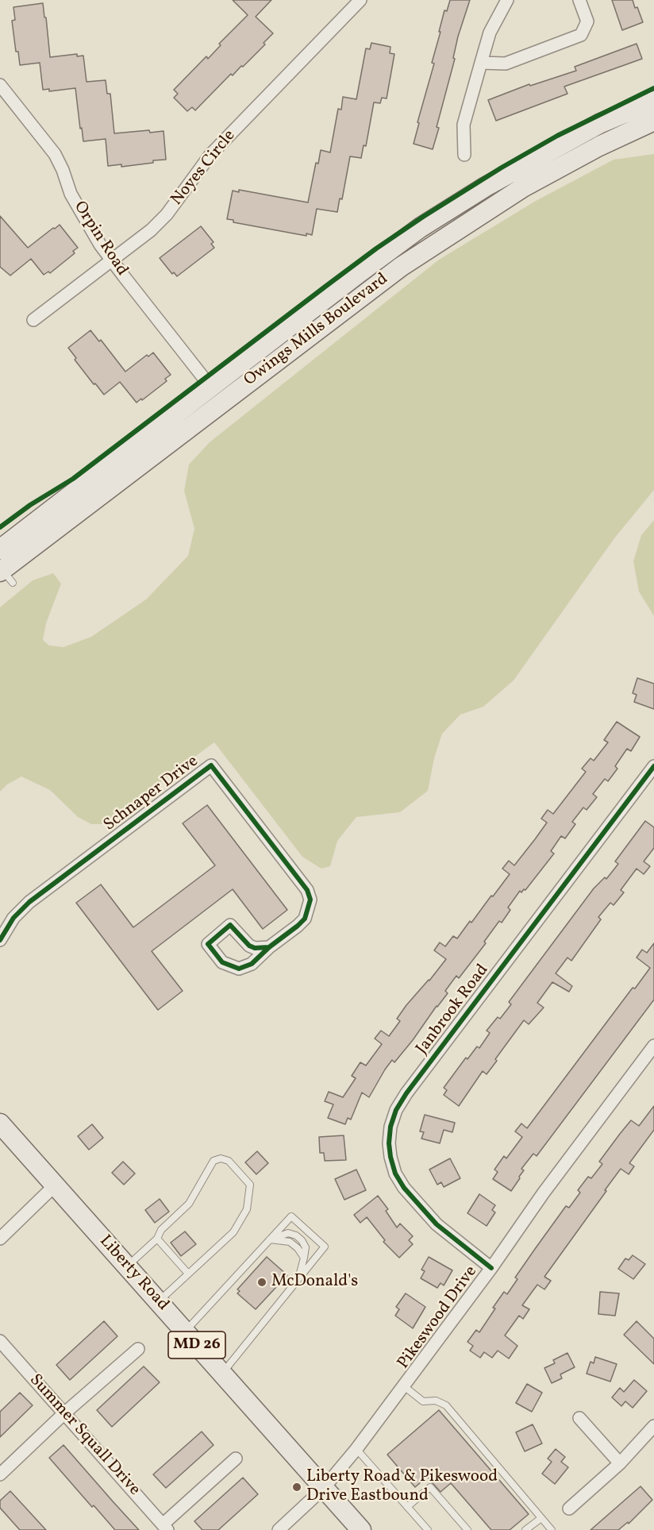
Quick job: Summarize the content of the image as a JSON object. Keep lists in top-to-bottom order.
{
  "streets": {
    "main road": ["Owings Mills Boulevard", "Liberty Road", "MD 26"],
    "street": [
      "Noyes Circle",
      "Orpin Road",
      "Schnaper Drive",
      "Janbrook Road",
      "Pikeswood Drive",
      "Summer Squall Drive"
    ]
  },
  "crossings": [
    ["Noyes Circle", "Orpin Road"],
    ["Orpin Road", "Owings Mills Boulevard"],
    ["Janbrook Road", "Pikeswood Drive"],
    ["Liberty Road", "Pikeswood Drive"]
  ],
  "places": ["McDonald's", "Liberty Road & Pikeswood Drive Eastbound"]
}
